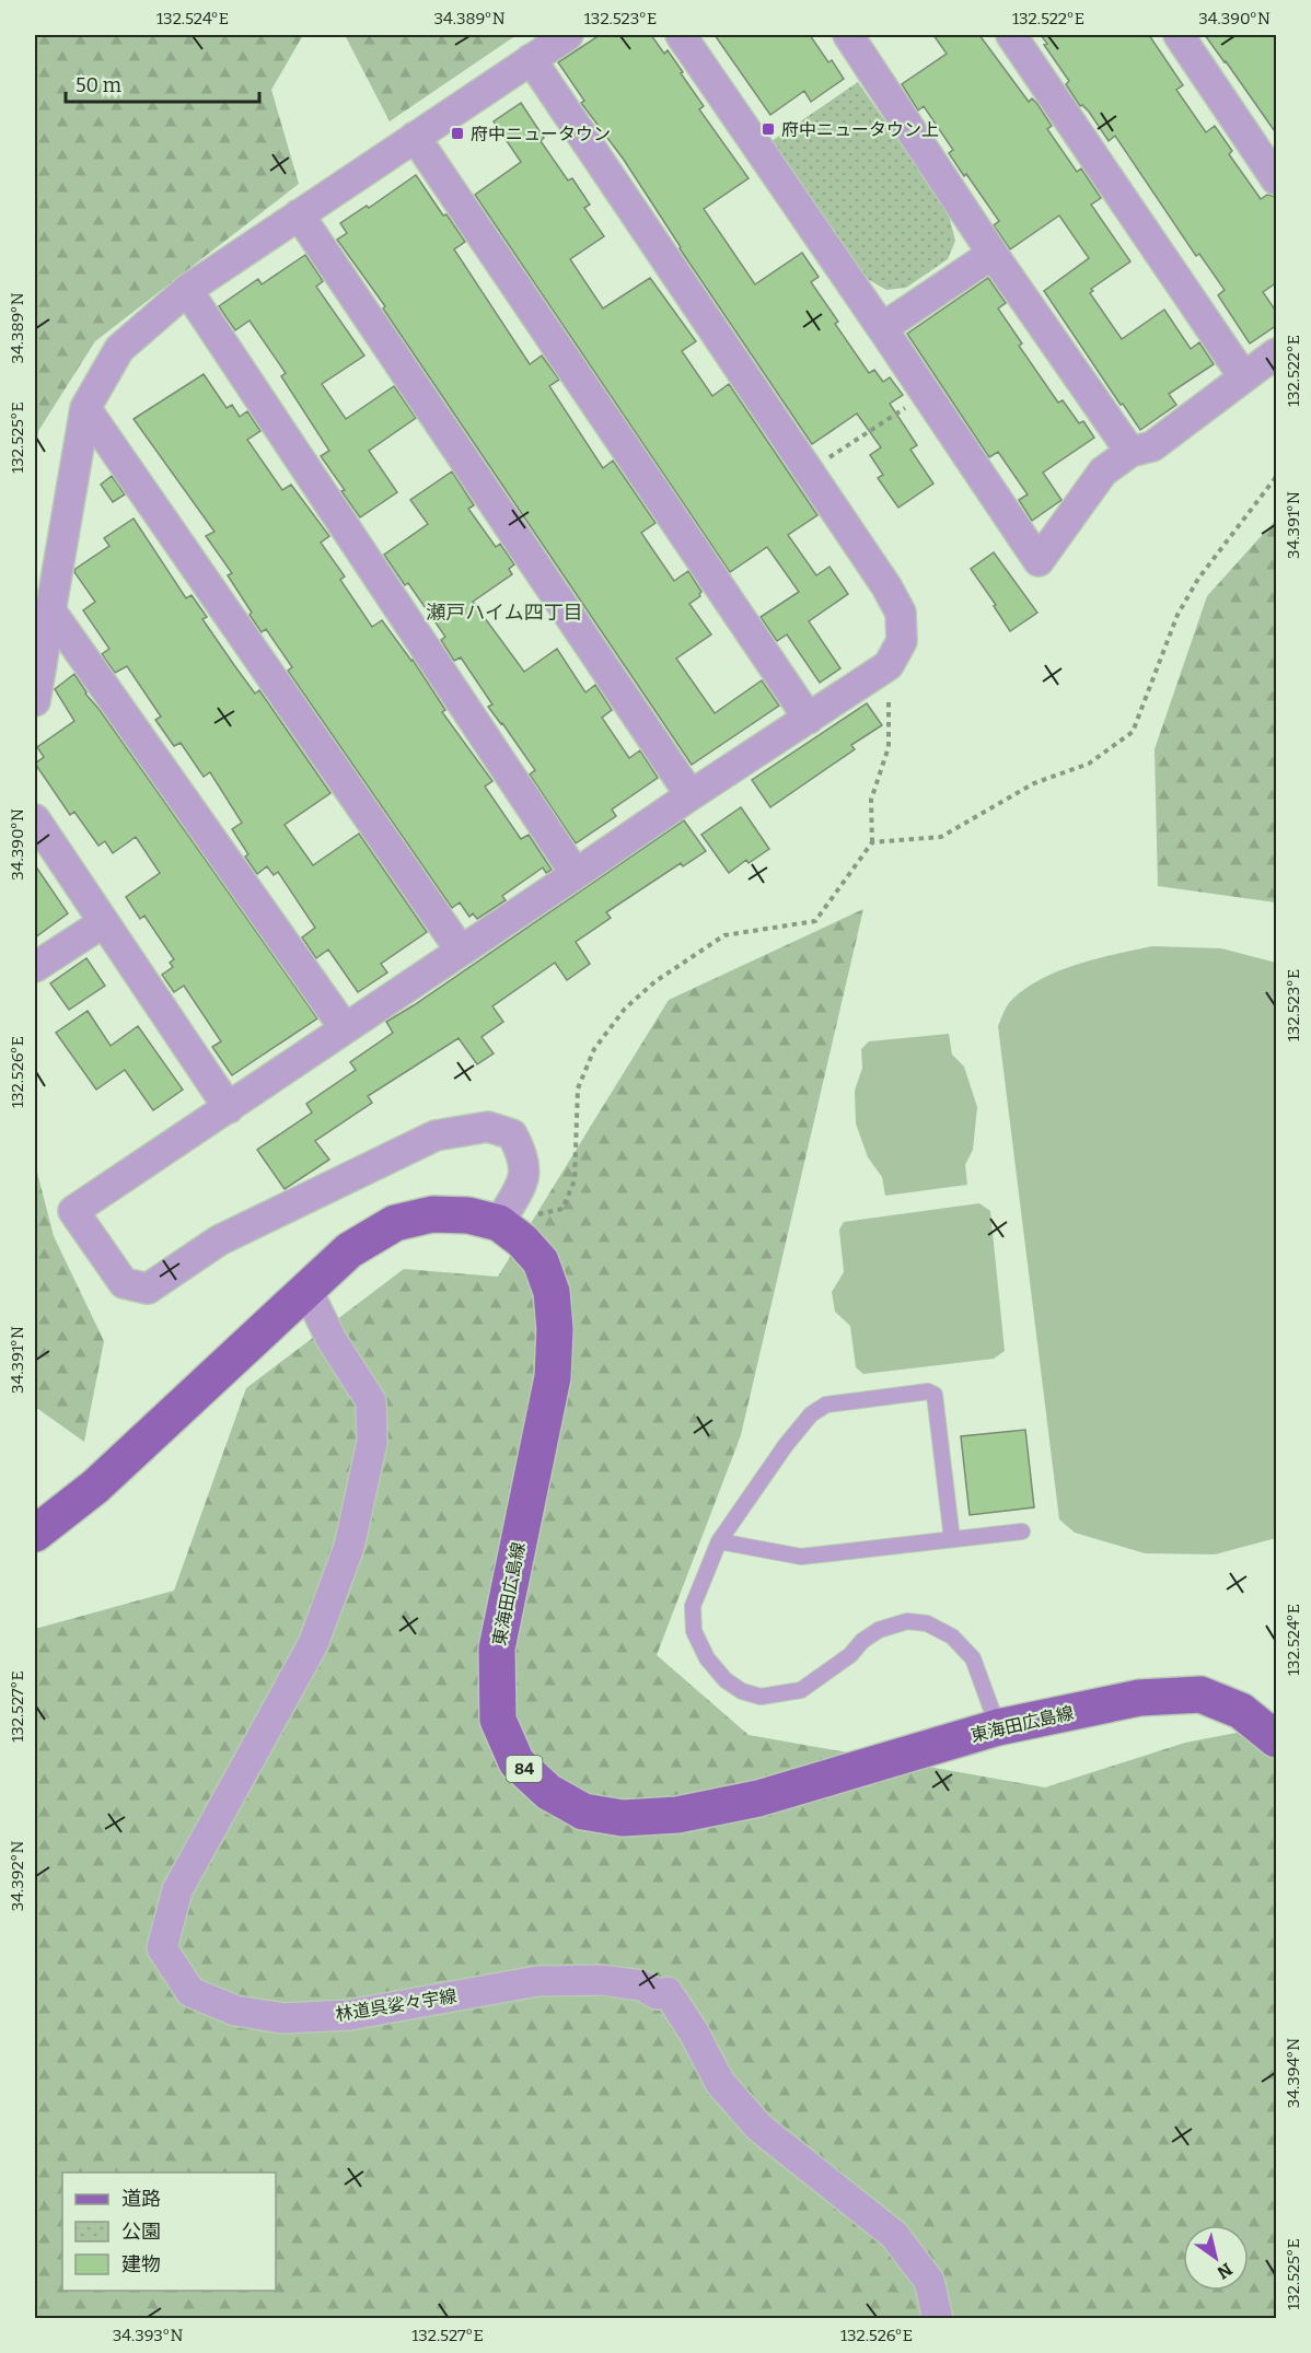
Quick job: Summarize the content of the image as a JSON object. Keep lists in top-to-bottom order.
{
  "streets": {
    "main road": ["東海田広島線", "84"],
    "street": ["林道呉娑々宇線"]
  },
  "crossings": [
    ["東海田広島線", "林道呉娑々宇線"]
  ],
  "districts": ["瀬戸ハイム四丁目"],
  "places": {
    "transit": ["府中ニュータウン上", "府中ニュータウン"]
  },
  "legend": ["道路", "公園", "建物"],
  "scale_bar": "50 m",
  "north": "bottom right",
  "coordinates": [
    "132.524°E",
    "34.389°N",
    "132.523°E",
    "132.522°E",
    "34.390°N",
    "132.525°E",
    "34.391°N",
    "132.526°E",
    "132.527°E",
    "34.392°N",
    "34.394°N",
    "34.393°N"
  ]
}
